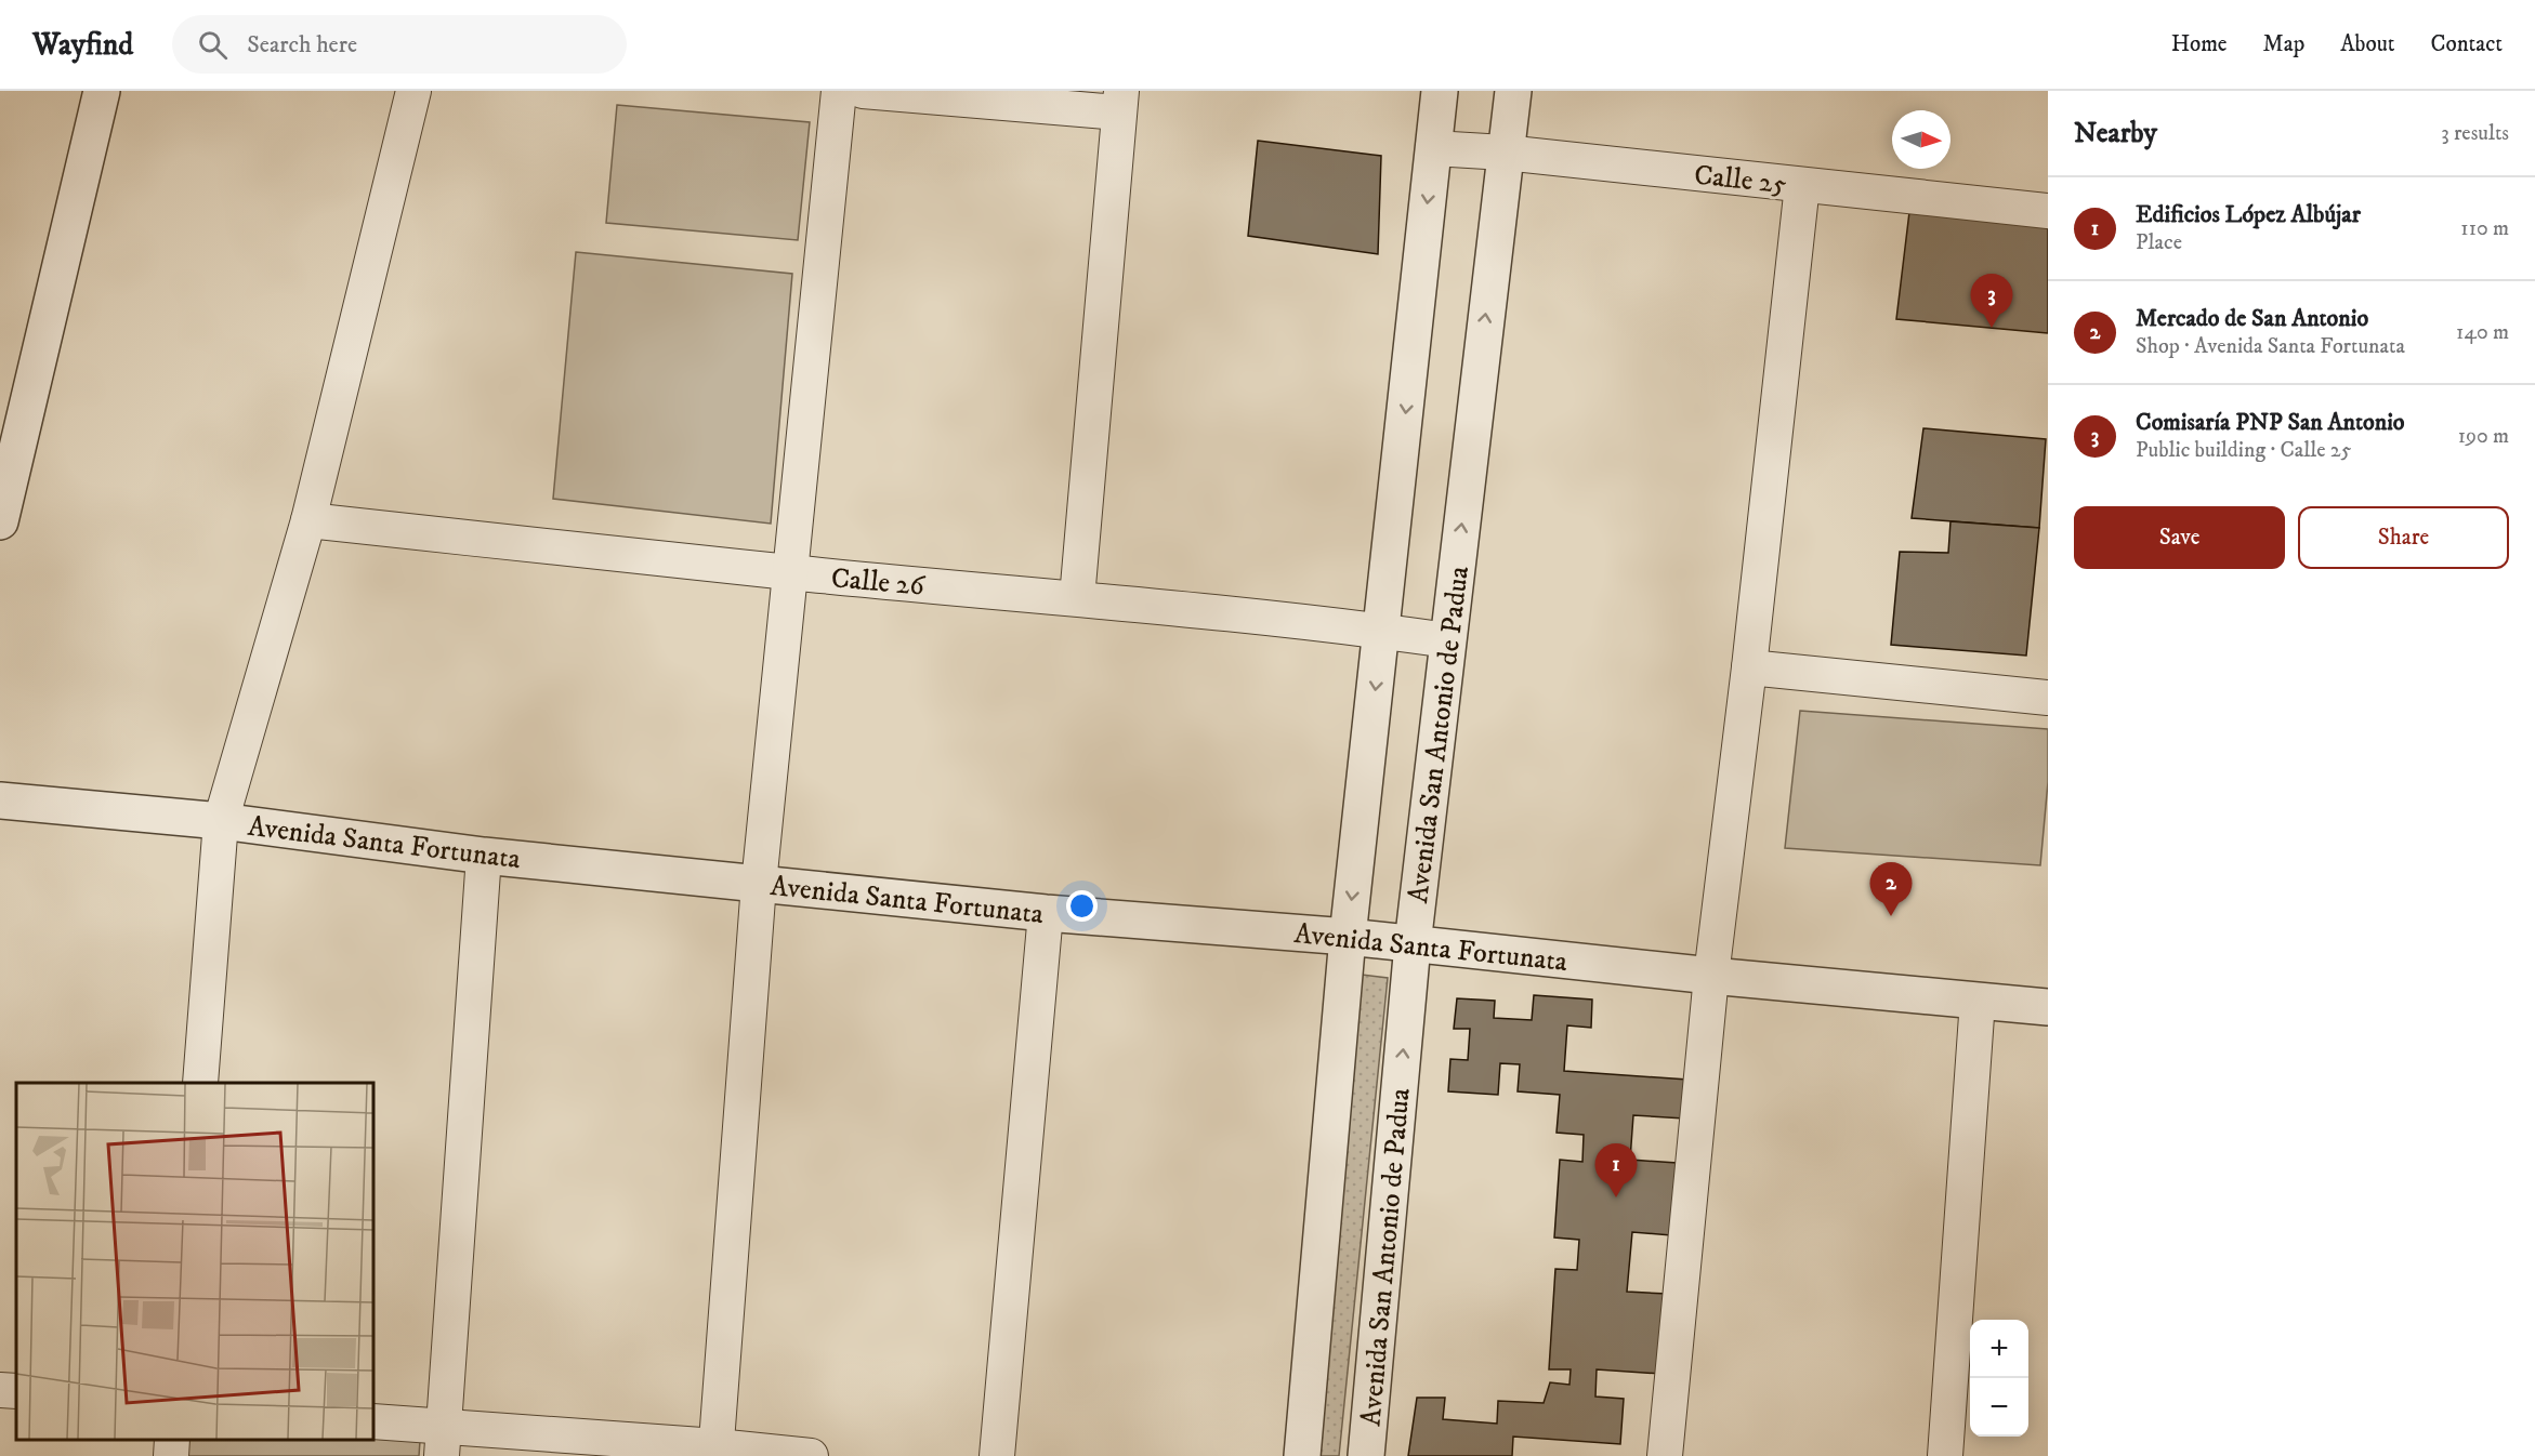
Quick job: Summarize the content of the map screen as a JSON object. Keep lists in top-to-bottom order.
{
  "streets": {
    "street": [
      "Calle 25",
      "Calle 26",
      "Avenida San Antonio de Padua",
      "Avenida Santa Fortunata"
    ]
  },
  "crossings": [
    ["Calle 25", "Avenida San Antonio de Padua"],
    ["Calle 26", "Avenida San Antonio de Padua"],
    ["Avenida San Antonio de Padua", "Avenida Santa Fortunata"]
  ],
  "north": "right",
  "page": {
    "header": "Wayfind",
    "search": "Search here",
    "nav": [
      "Home",
      "Map",
      "About",
      "Contact"
    ],
    "heading": ["Nearby", "3 results"],
    "list": [
      {
        "mark": "1",
        "name": "Edificios López Albújar",
        "note": "Place",
        "value": "110 m"
      },
      {
        "mark": "2",
        "name": "Mercado de San Antonio",
        "note": "Shop · Avenida Santa Fortunata",
        "value": "140 m"
      },
      {
        "mark": "3",
        "name": "Comisaría PNP San Antonio",
        "note": "Public building · Calle 25",
        "value": "190 m"
      }
    ],
    "pins": ["3", "2", "1"],
    "buttons": ["Save", "Share"],
    "map_buttons": ["+", "−"]
  }
}
